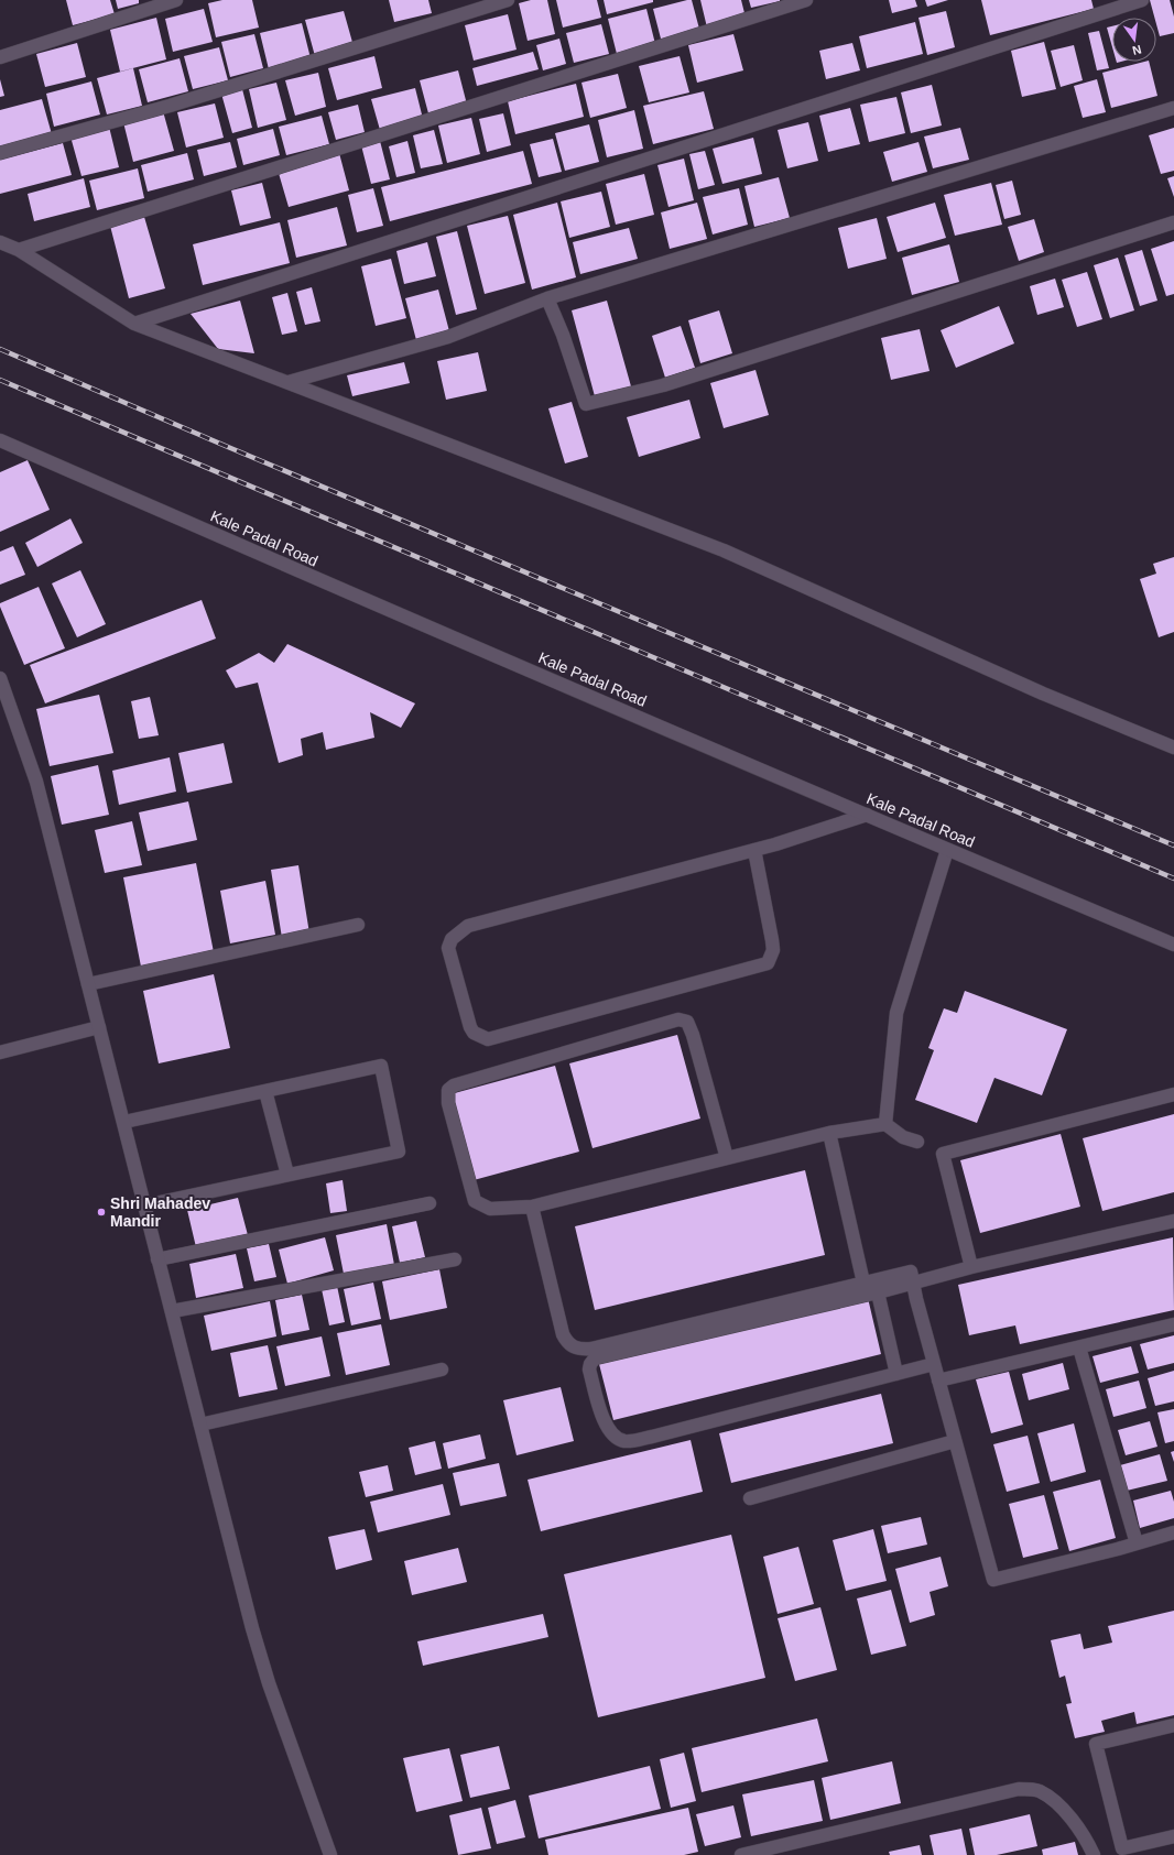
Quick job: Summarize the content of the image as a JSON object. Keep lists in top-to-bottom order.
{
  "streets": {
    "street": ["Kale Padal Road"]
  },
  "places": ["Shri Mahadev Mandir"],
  "north": "bottom"
}
